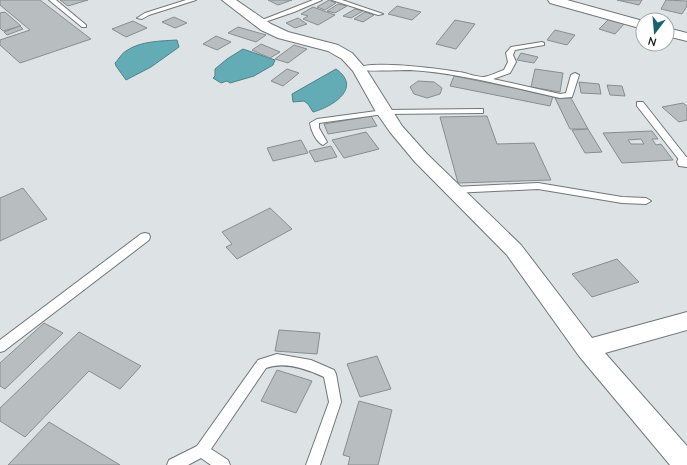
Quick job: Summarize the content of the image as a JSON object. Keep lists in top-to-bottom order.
{
  "north": "bottom"
}
